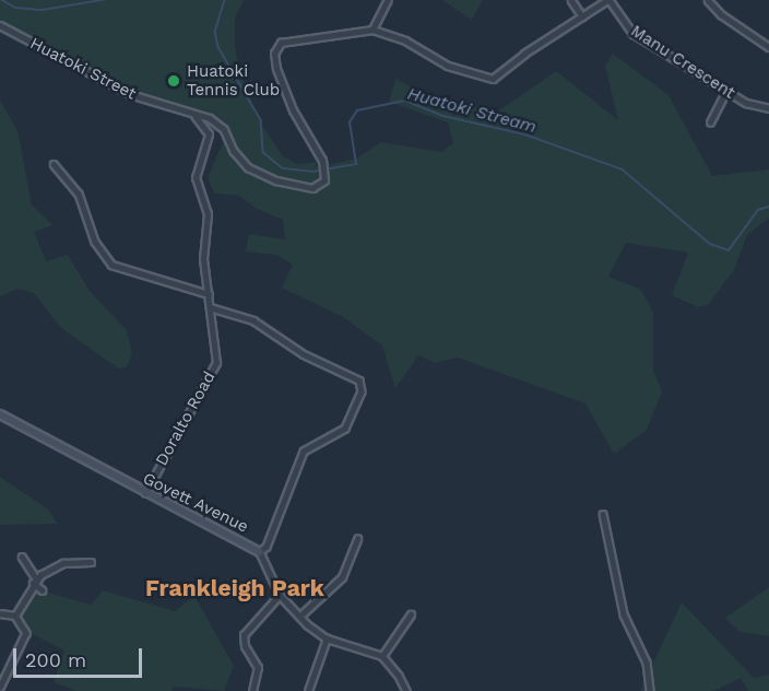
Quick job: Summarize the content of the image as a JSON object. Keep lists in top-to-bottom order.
{
  "streets": {
    "street": [
      "Manu Crescent",
      "Huatoki Street",
      "Doralto Road",
      "Govett Avenue"
    ]
  },
  "crossings": [
    ["Manu Crescent", "Huatoki Street"],
    ["Huatoki Street", "Doralto Road"],
    ["Doralto Road", "Govett Avenue"]
  ],
  "districts": ["Frankleigh Park"],
  "water": ["Huatoki Stream"],
  "places": ["Huatoki Tennis Club"],
  "scale_bar": "200 m"
}
